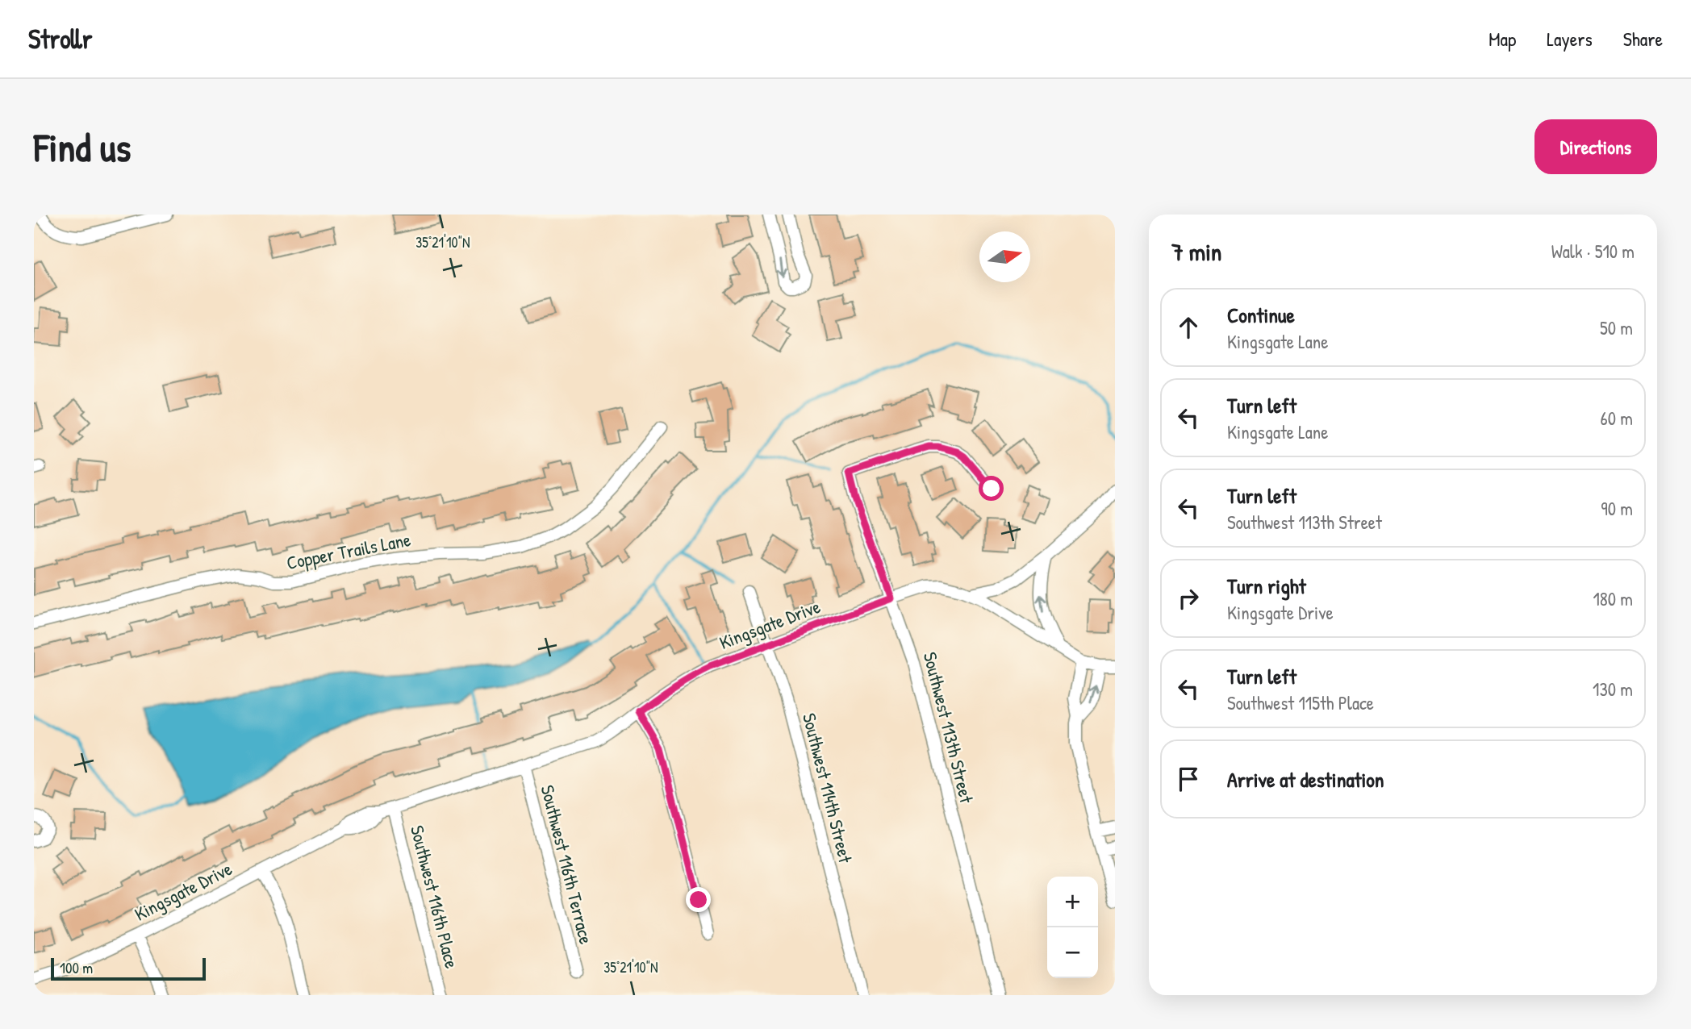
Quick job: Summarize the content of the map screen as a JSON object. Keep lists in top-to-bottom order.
{
  "streets": {
    "street": [
      "Copper Trails Lane",
      "Kingsgate Drive",
      "Southwest 113th Street",
      "Southwest 114th Street",
      "Southwest 116th Terrace",
      "Southwest 116th Place"
    ]
  },
  "crossings": [
    ["Kingsgate Drive", "Southwest 113th Street"],
    ["Kingsgate Drive", "Southwest 114th Street"],
    ["Kingsgate Drive", "Southwest 116th Terrace"],
    ["Kingsgate Drive", "Southwest 116th Place"]
  ],
  "scale_bar": "100 m",
  "north": "right",
  "page": {
    "header": "Strollr",
    "nav": ["Map", "Layers", "Share"],
    "buttons": "Directions",
    "title": "Find us",
    "heading": ["7 min", "Walk · 510 m"],
    "list": [
      ["Continue", "Kingsgate Lane", "50 m"],
      ["Turn left", "Kingsgate Lane", "60 m"],
      ["Turn left", "Southwest 113th Street", "90 m"],
      ["Turn right", "Kingsgate Drive", "180 m"],
      ["Turn left", "Southwest 115th Place", "130 m"],
      "Arrive at destination"
    ],
    "map_buttons": ["+", "−"],
    "scale": "100 m"
  },
  "coordinates": ["35°21'10\"N"]
}
